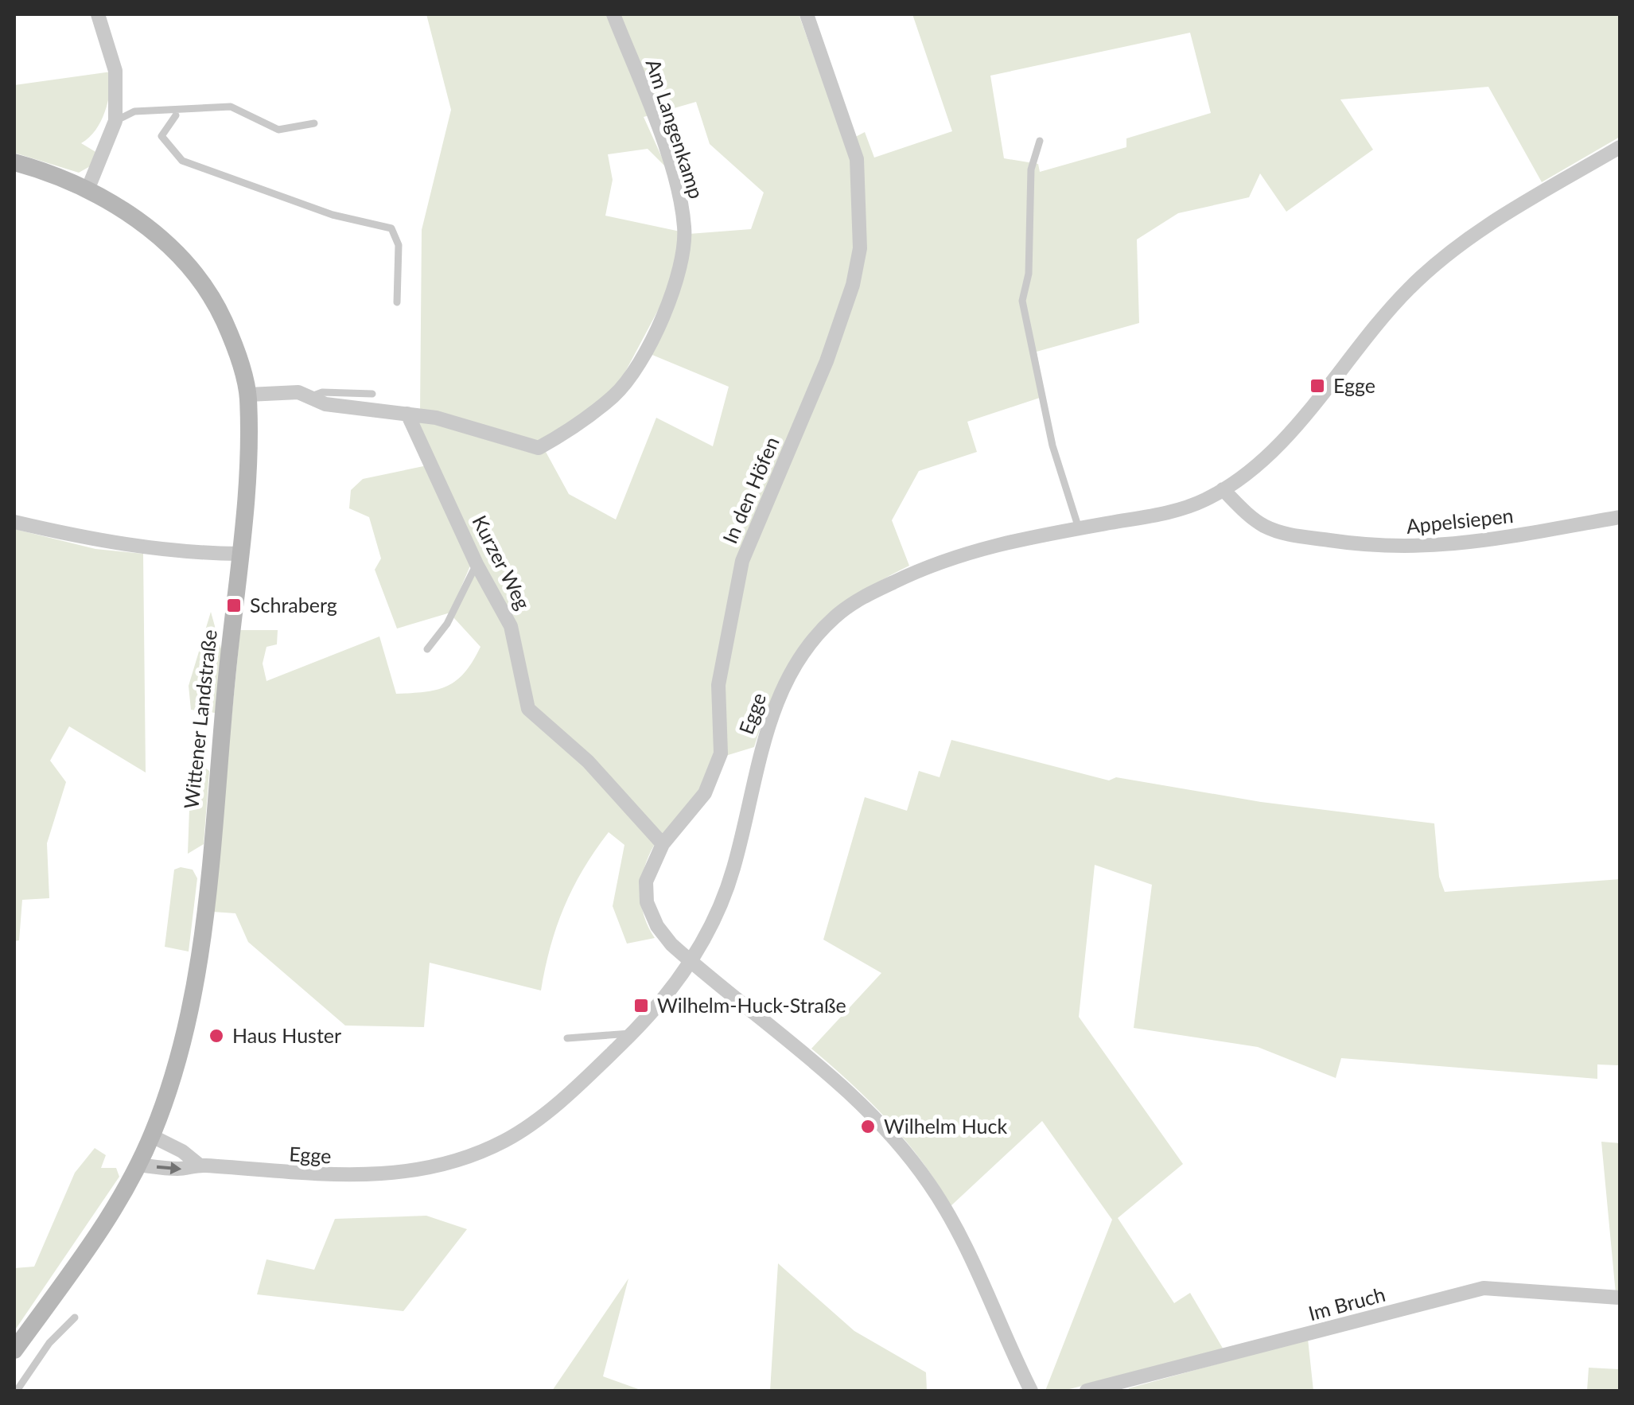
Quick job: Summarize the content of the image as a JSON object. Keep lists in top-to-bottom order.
{
  "streets": {
    "main road": ["Wittener Landstraße"],
    "street": [
      "Am Langenkamp",
      "In den Höfen",
      "Appelsiepen",
      "Kurzer Weg",
      "Egge",
      "Im Bruch"
    ]
  },
  "crossings": [
    ["Am Langenkamp", "Kurzer Weg"],
    ["In den Höfen", "Kurzer Weg"],
    ["In den Höfen", "Egge"],
    ["Appelsiepen", "Egge"],
    ["Egge", "Wittener Landstraße"]
  ],
  "places": {
    "transit": ["Egge", "Schraberg", "Wilhelm-Huck-Straße"],
    "other": ["Haus Huster", "Wilhelm Huck"]
  }
}
